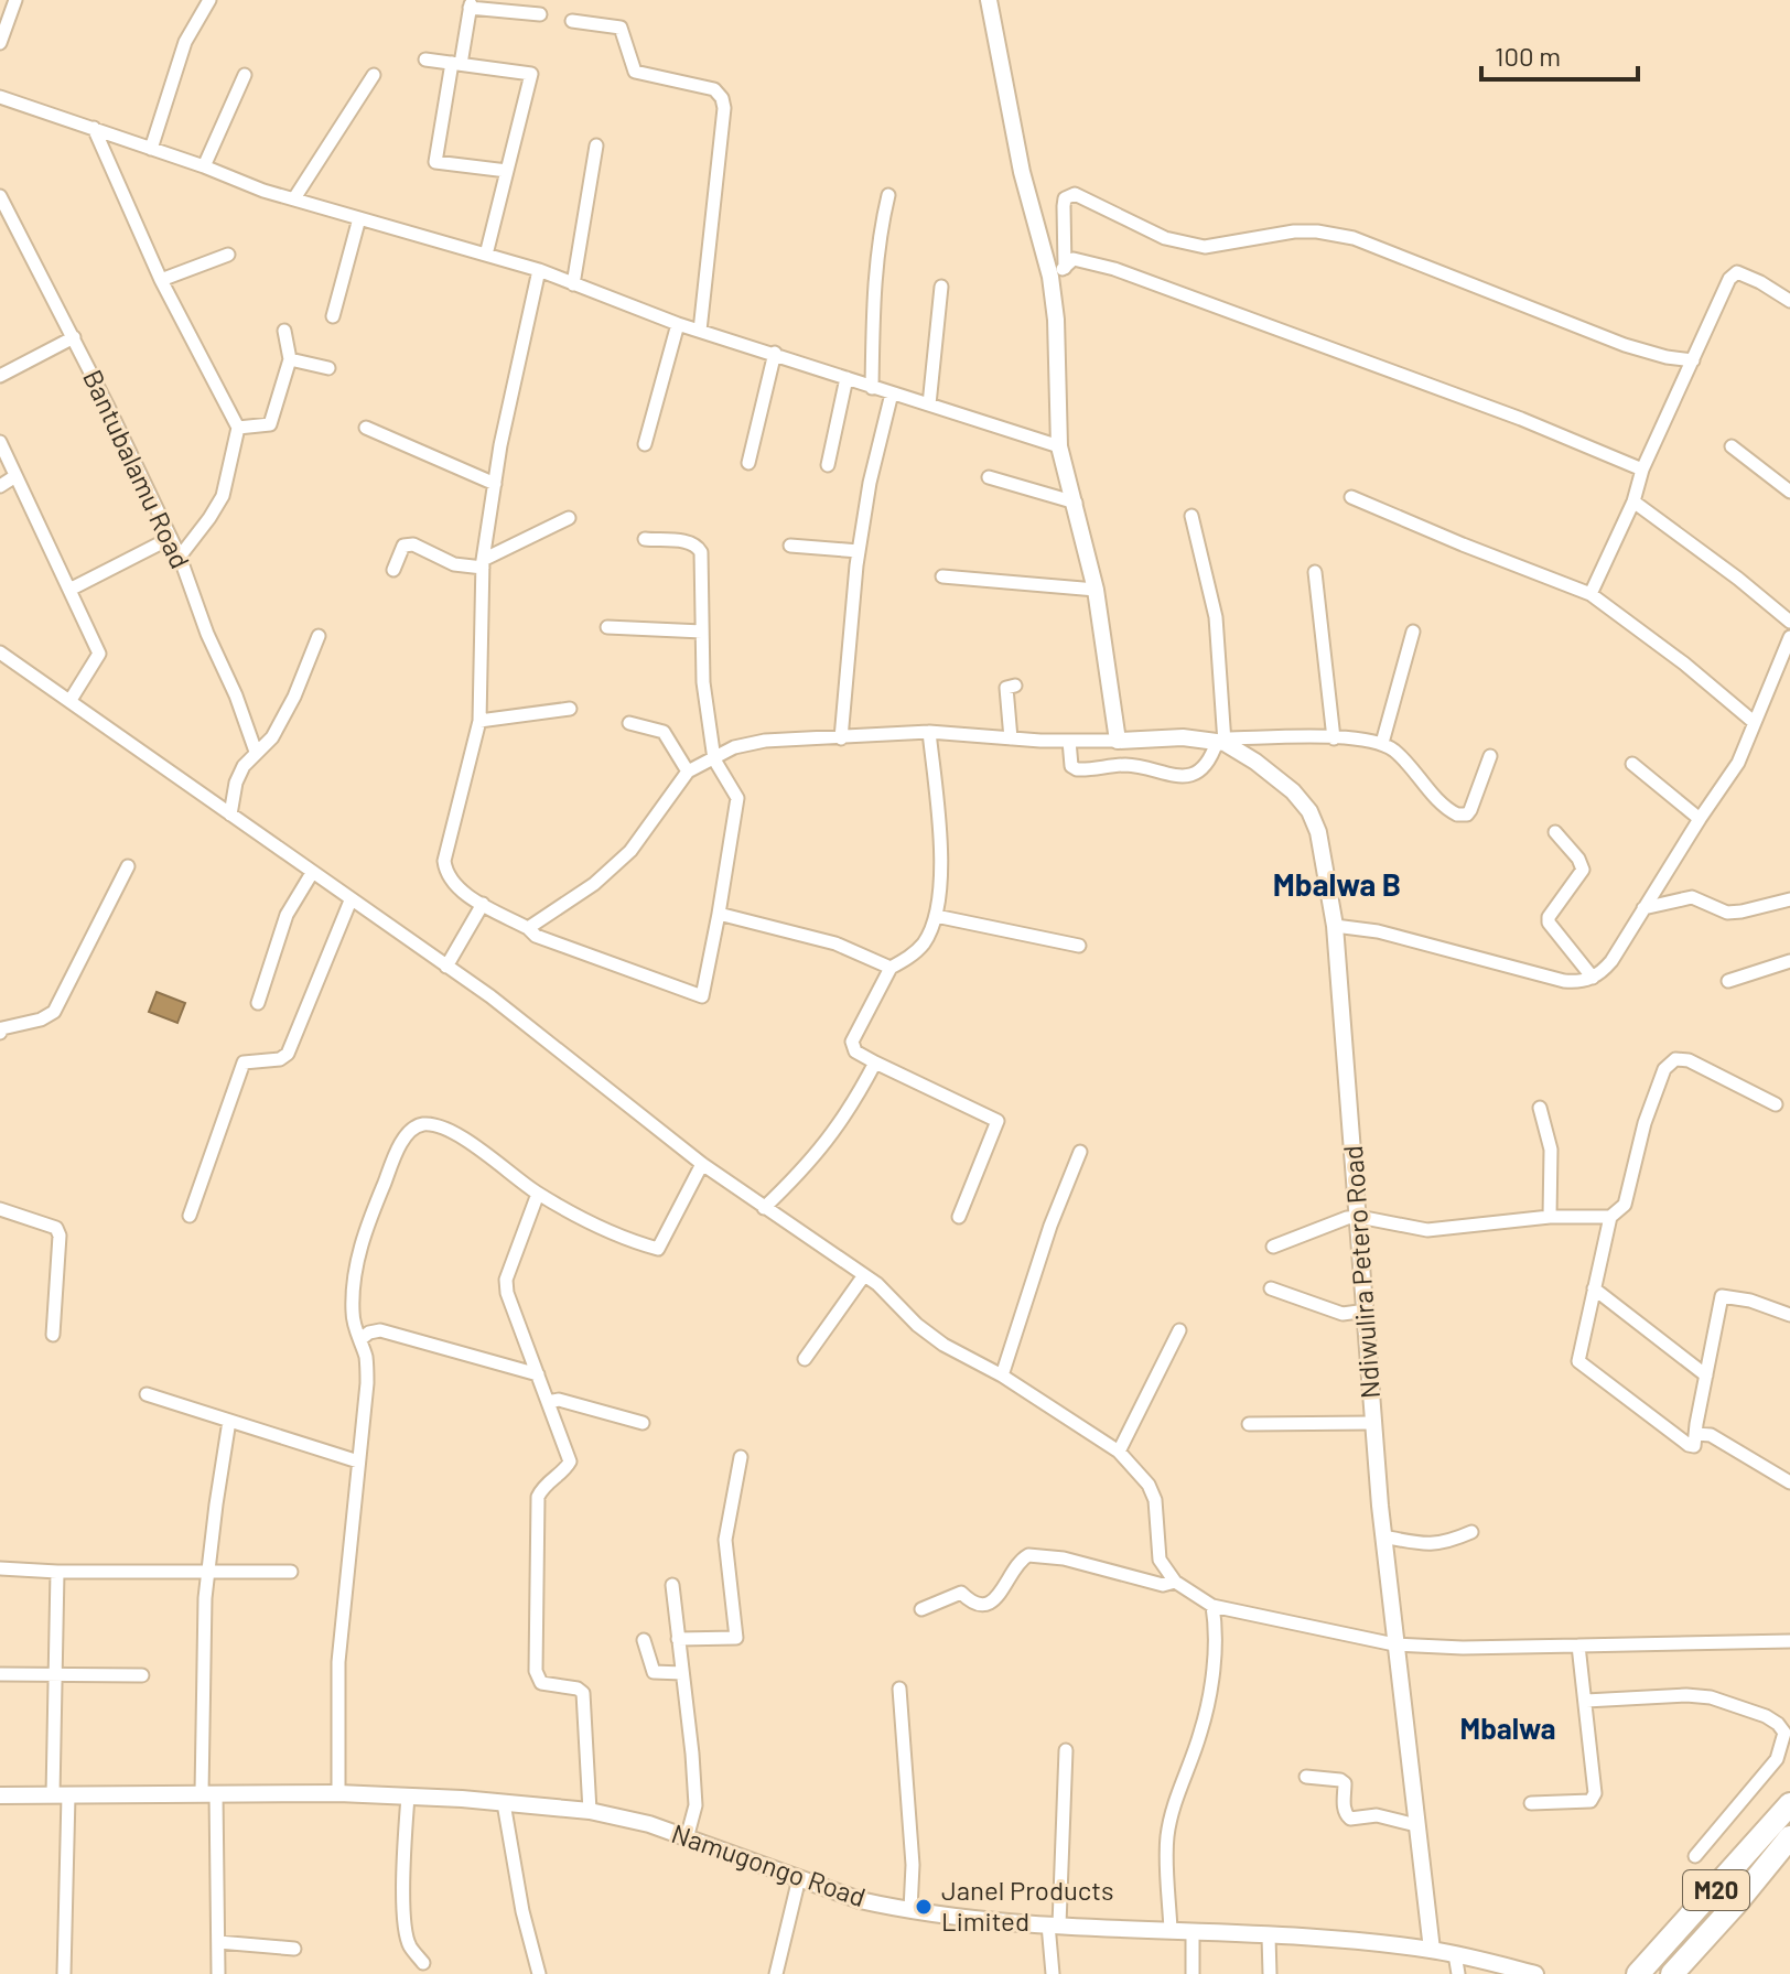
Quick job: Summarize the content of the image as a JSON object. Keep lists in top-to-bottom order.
{
  "streets": {
    "highway": ["M20"],
    "street": ["Bantubalamu Road", "Ndiwulira Petero Road", "Namugongo Road"]
  },
  "crossings": [
    ["Ndiwulira Petero Road", "Namugongo Road"]
  ],
  "districts": ["Mbalwa B", "Mbalwa"],
  "places": ["Janel Products Limited"],
  "scale_bar": "100 m"
}
